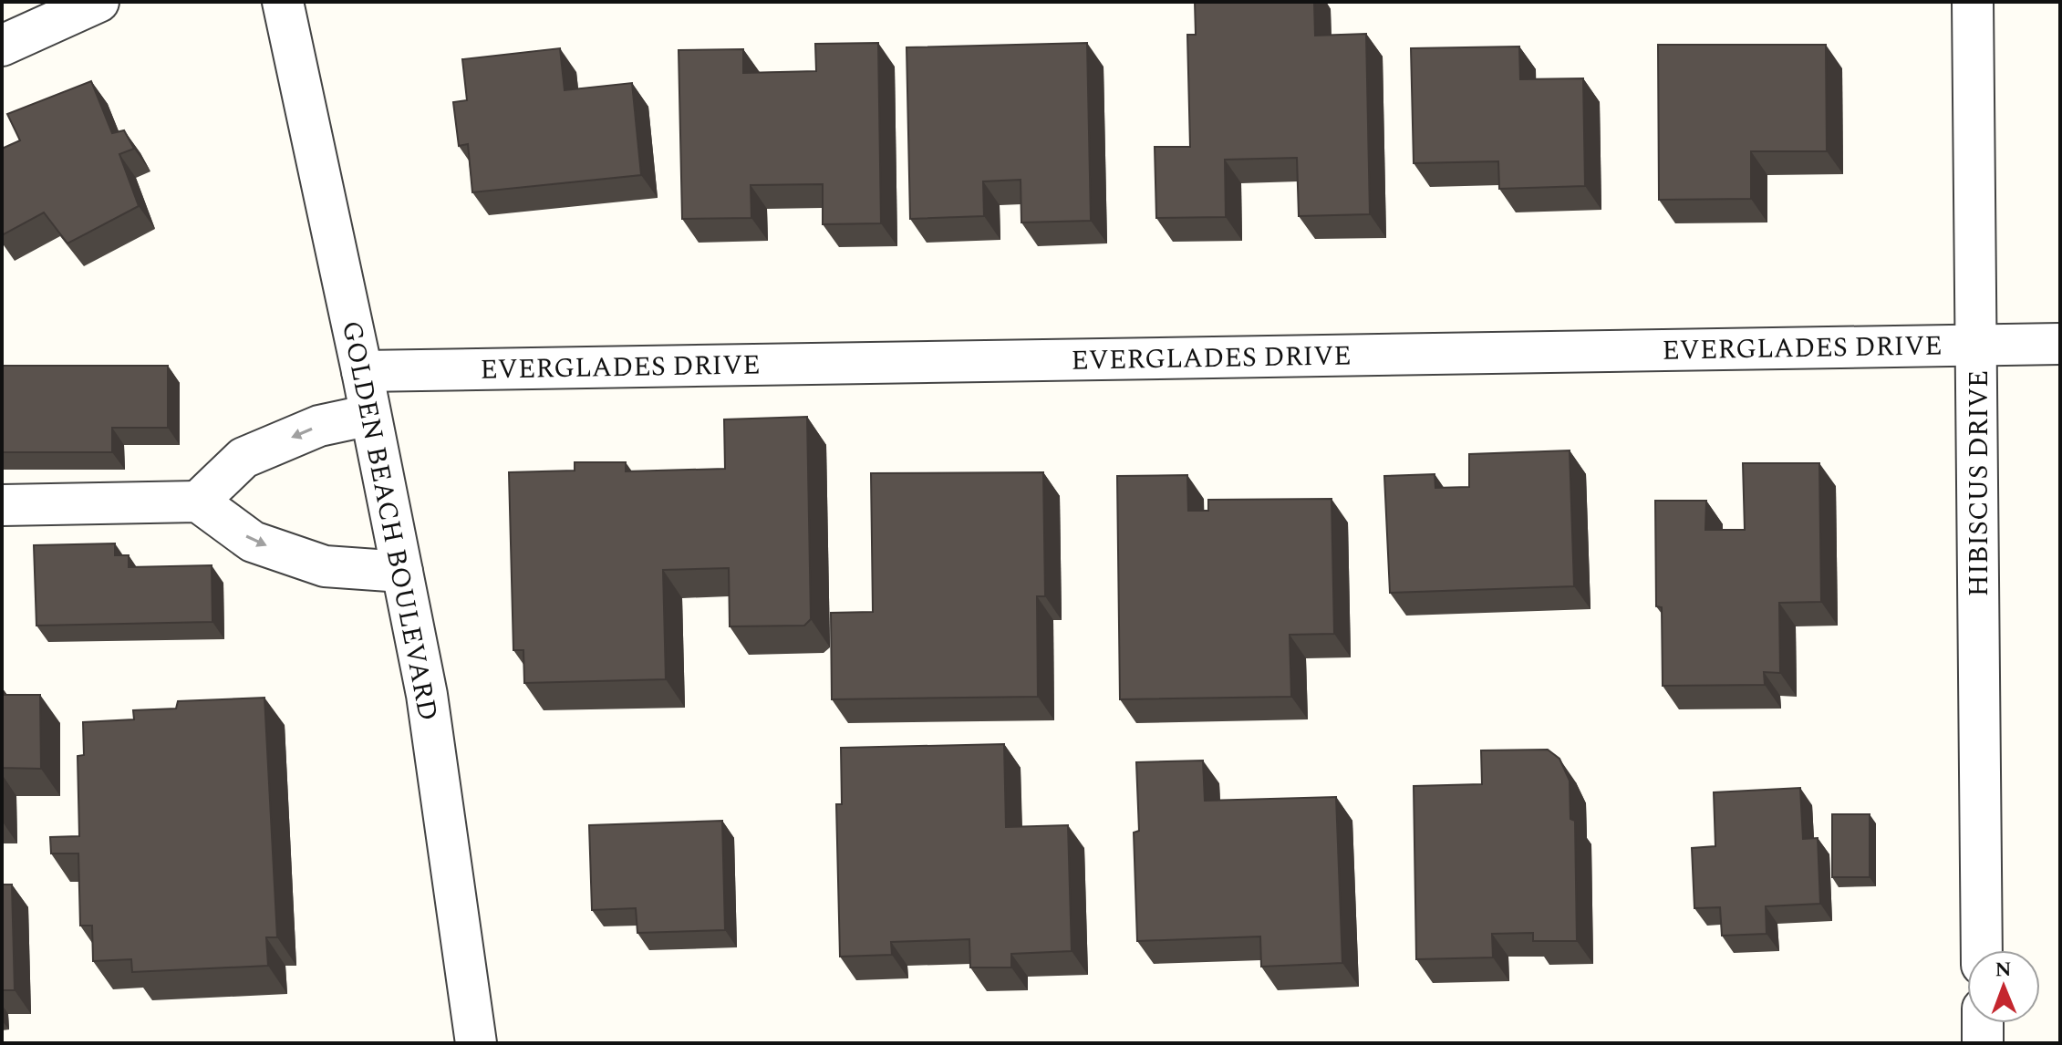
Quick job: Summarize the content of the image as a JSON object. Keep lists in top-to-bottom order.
{
  "streets": {
    "street": ["EVERGLADES DRIVE", "HIBISCUS DRIVE", "GOLDEN BEACH BOULEVARD"]
  },
  "crossings": [
    ["EVERGLADES DRIVE", "HIBISCUS DRIVE"],
    ["EVERGLADES DRIVE", "GOLDEN BEACH BOULEVARD"]
  ],
  "north": "top"
}
